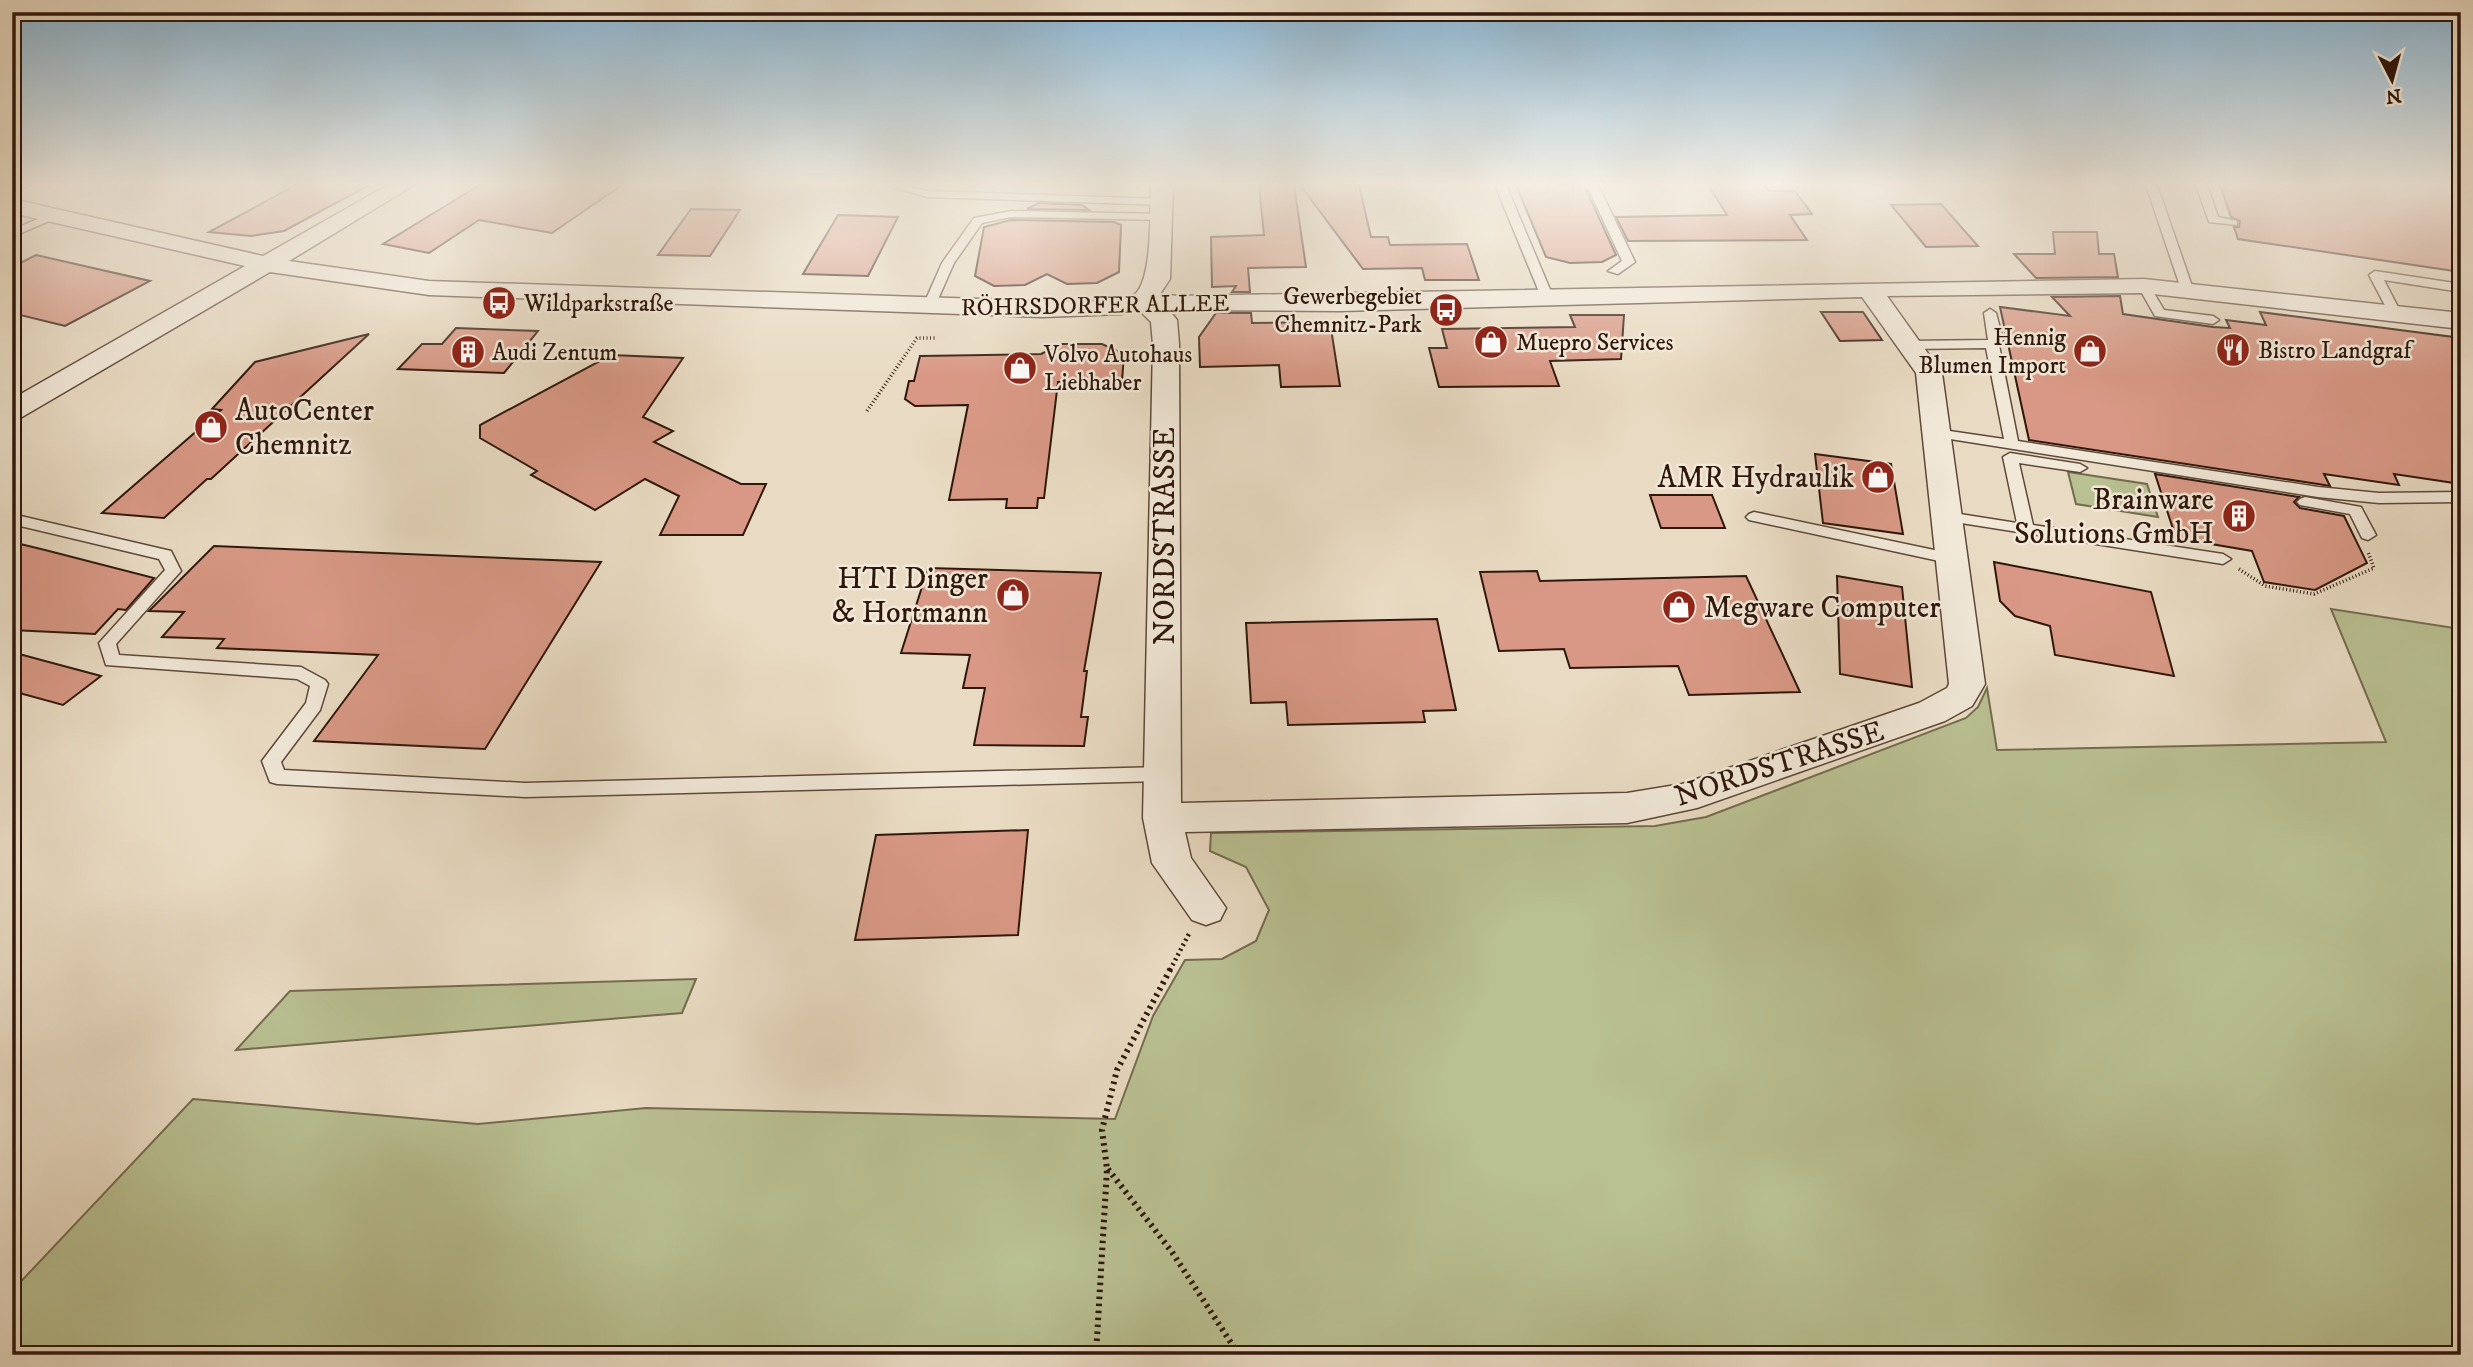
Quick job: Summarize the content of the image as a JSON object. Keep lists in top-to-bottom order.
{
  "streets": {
    "street": ["RÖHRSDORFER ALLEE", "NORDSTRASSE"]
  },
  "crossings": [
    ["RÖHRSDORFER ALLEE", "NORDSTRASSE"]
  ],
  "places": {
    "bus stop": ["Wildparkstraße", "Gewerbegebiet Chemnitz-Park"],
    "shop": [
      "Muepro Services",
      "Hennig Blumen Import",
      "Volvo Autohaus Liebhaber",
      "AutoCenter Chemnitz",
      "AMR Hydraulik",
      "HTI Dinger & Hortmann",
      "Megware Computer"
    ],
    "restaurant": ["Bistro Landgraf"],
    "building": ["Audi Zentum", "Brainware Solutions GmbH"]
  },
  "north": "bottom"
}
